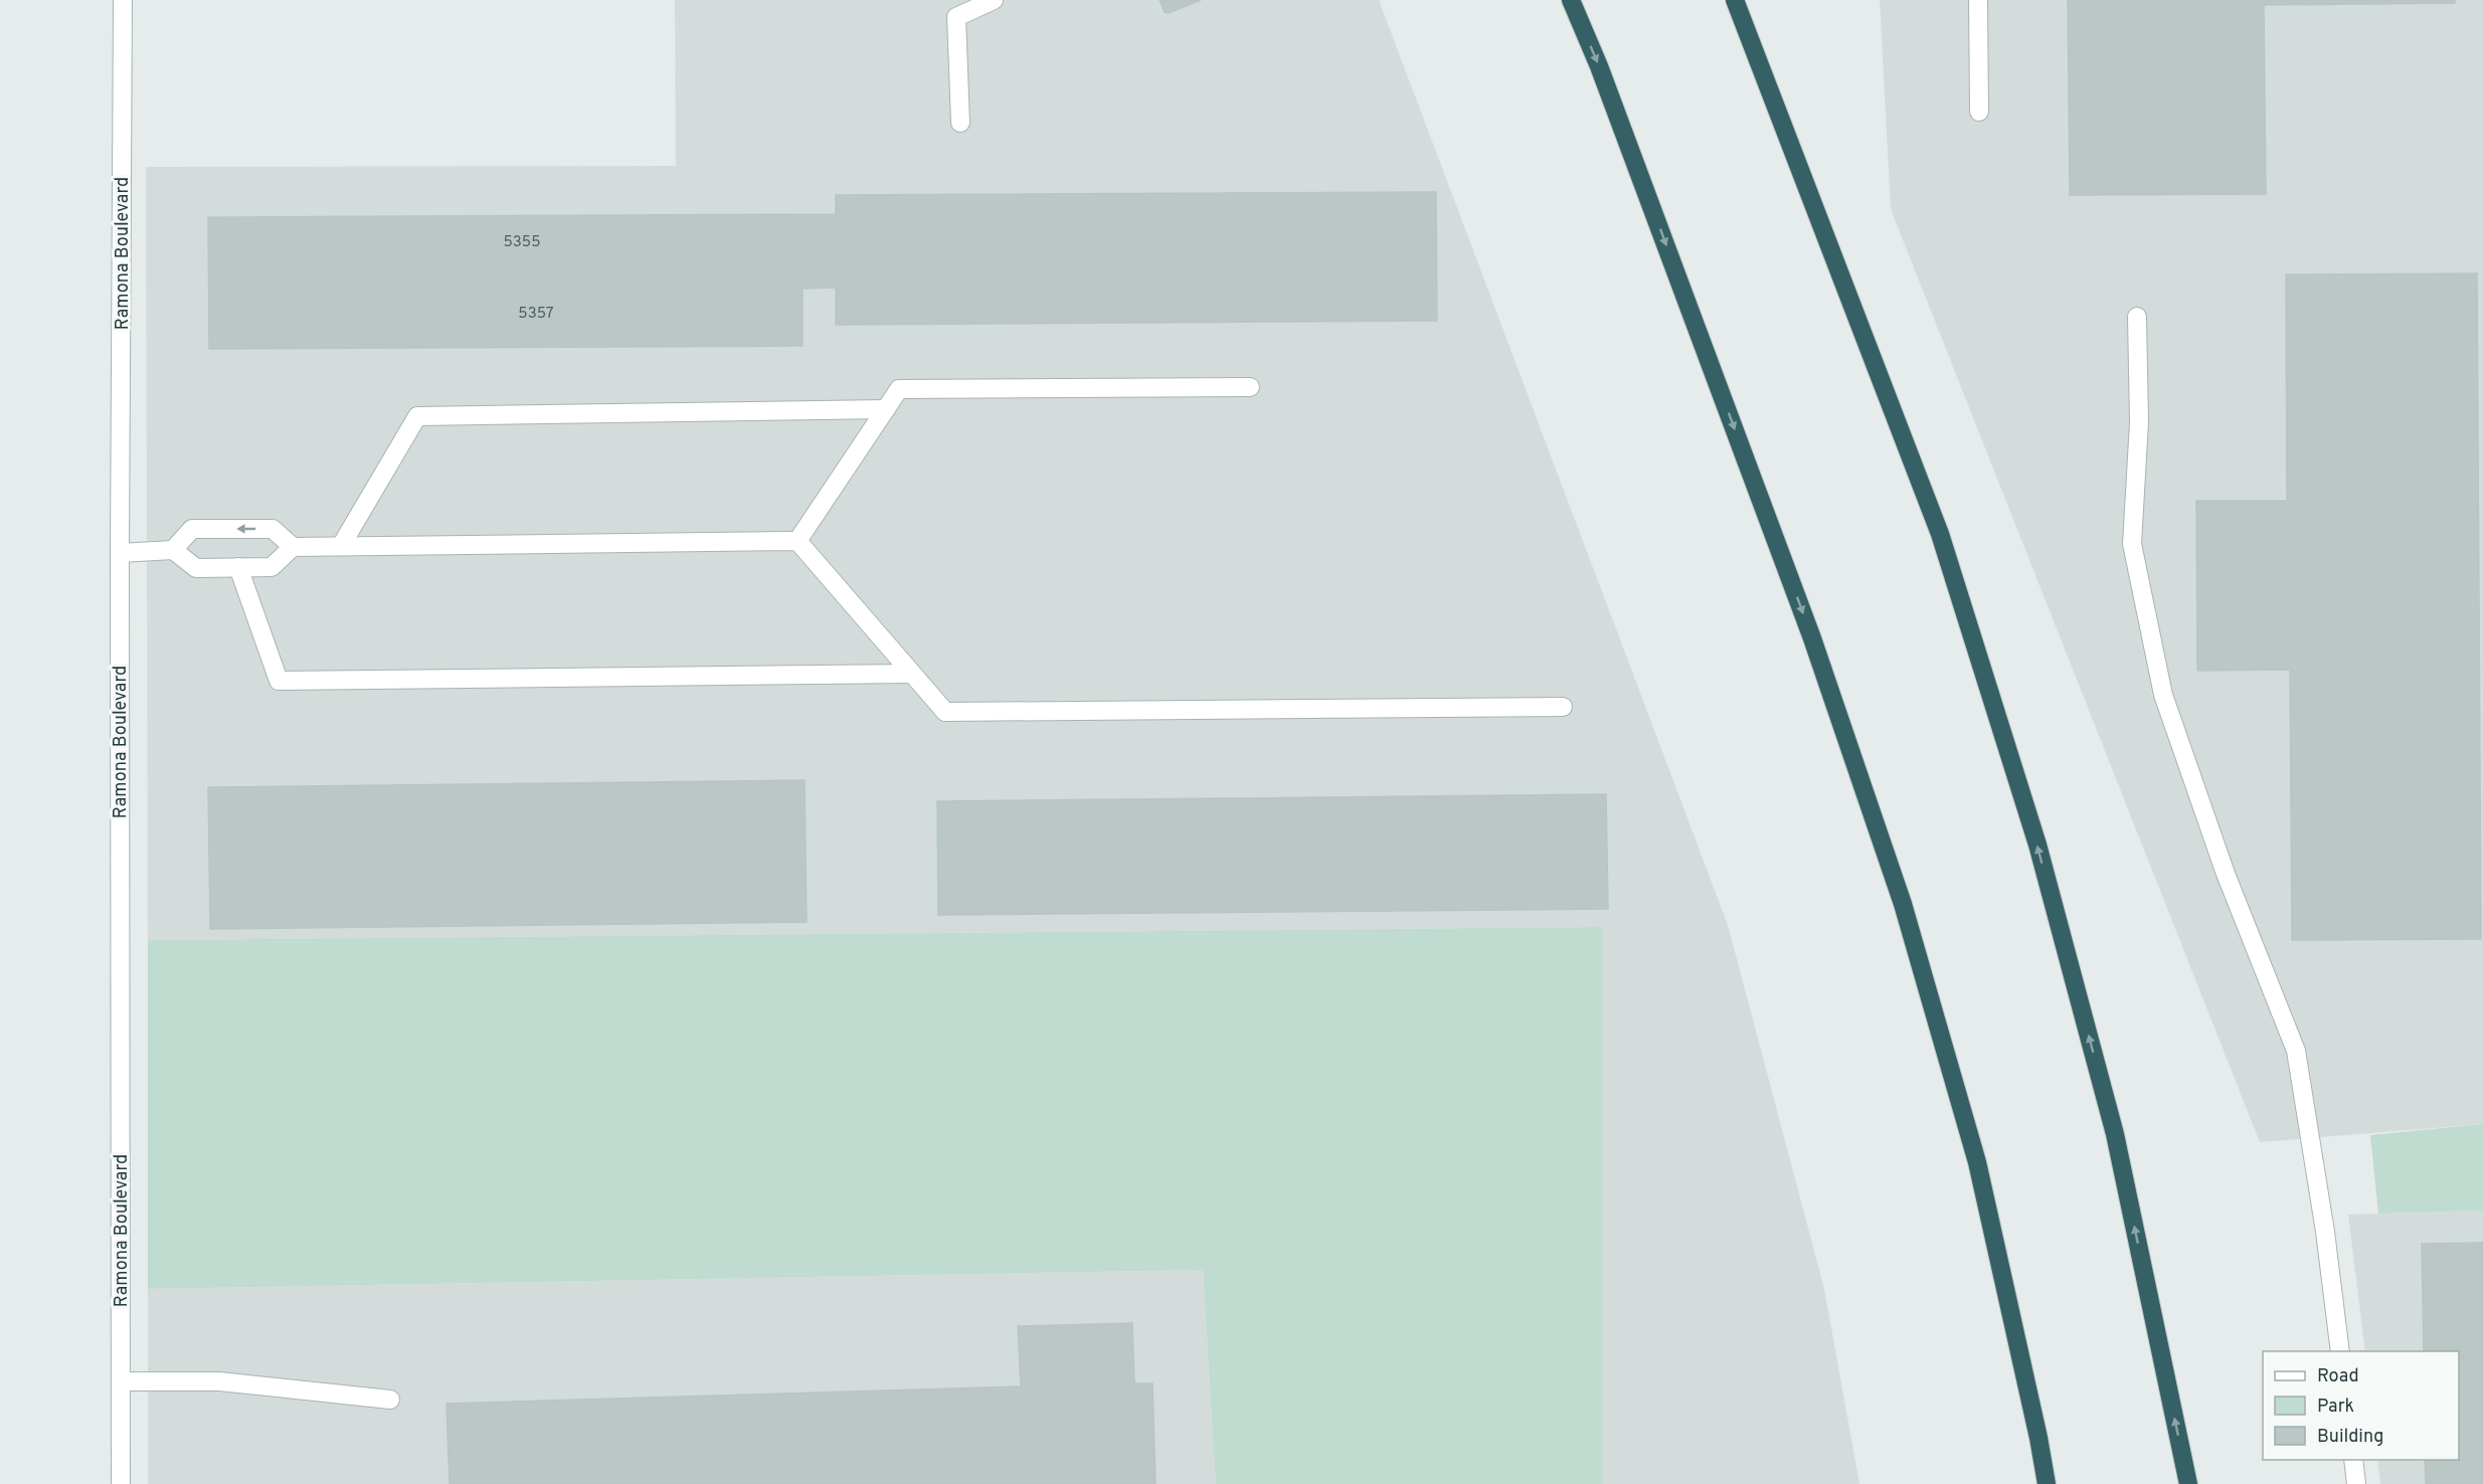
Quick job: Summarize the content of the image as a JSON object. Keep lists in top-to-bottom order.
{
  "streets": {
    "street": ["Ramona Boulevard"]
  },
  "house_numbers": ["5355", "5357"],
  "legend": ["Road", "Park", "Building"]
}
